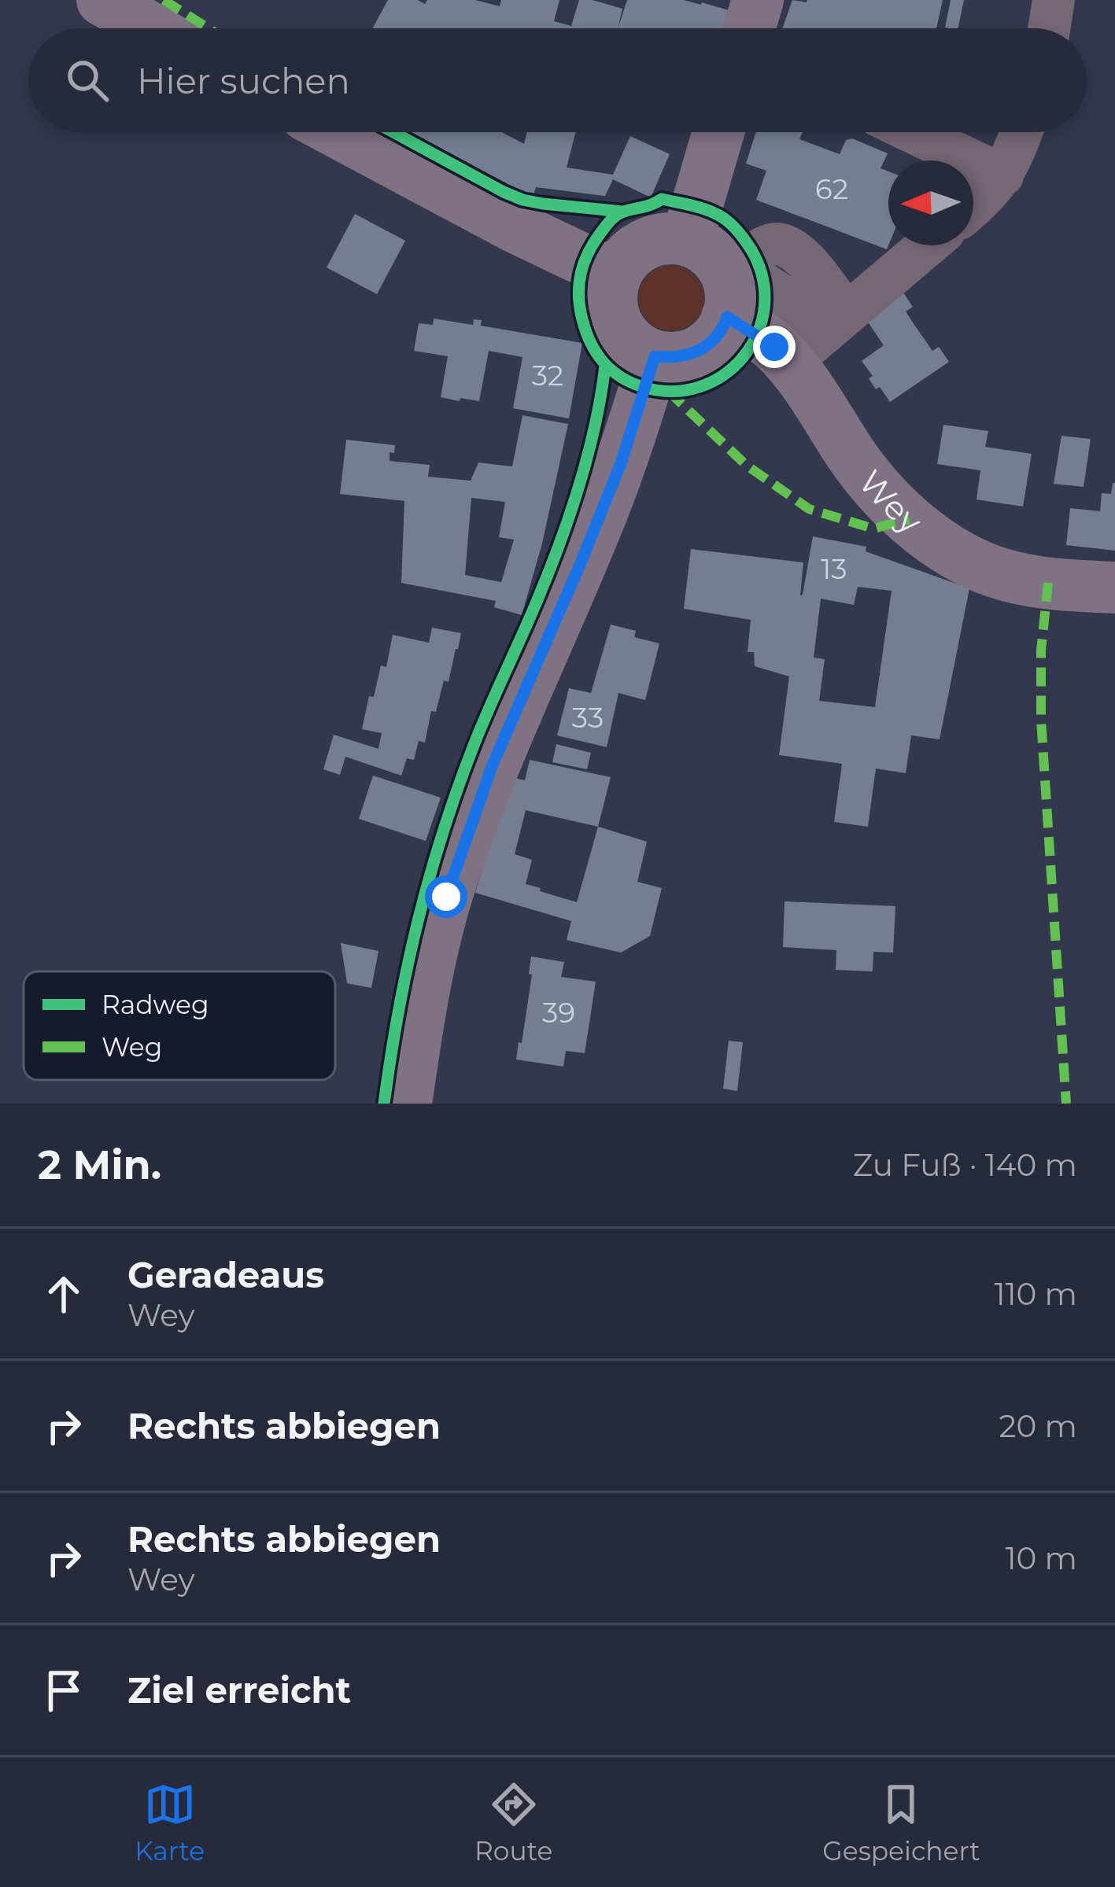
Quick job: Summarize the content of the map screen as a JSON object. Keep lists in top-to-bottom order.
{
  "streets": {
    "main road": ["Wey"]
  },
  "house_numbers": [
    "62",
    "32",
    "13",
    "33",
    "39"
  ],
  "legend": ["Radweg", "Weg"],
  "north": "left",
  "page": {
    "search": "Hier suchen",
    "heading": ["2 Min.", "Zu Fuß · 140 m"],
    "list": [
      ["Geradeaus", "Wey", "110 m"],
      ["Rechts abbiegen", "20 m"],
      ["Rechts abbiegen", "Wey", "10 m"],
      "Ziel erreicht"
    ],
    "nav": ["Karte", "Route", "Gespeichert"]
  }
}
